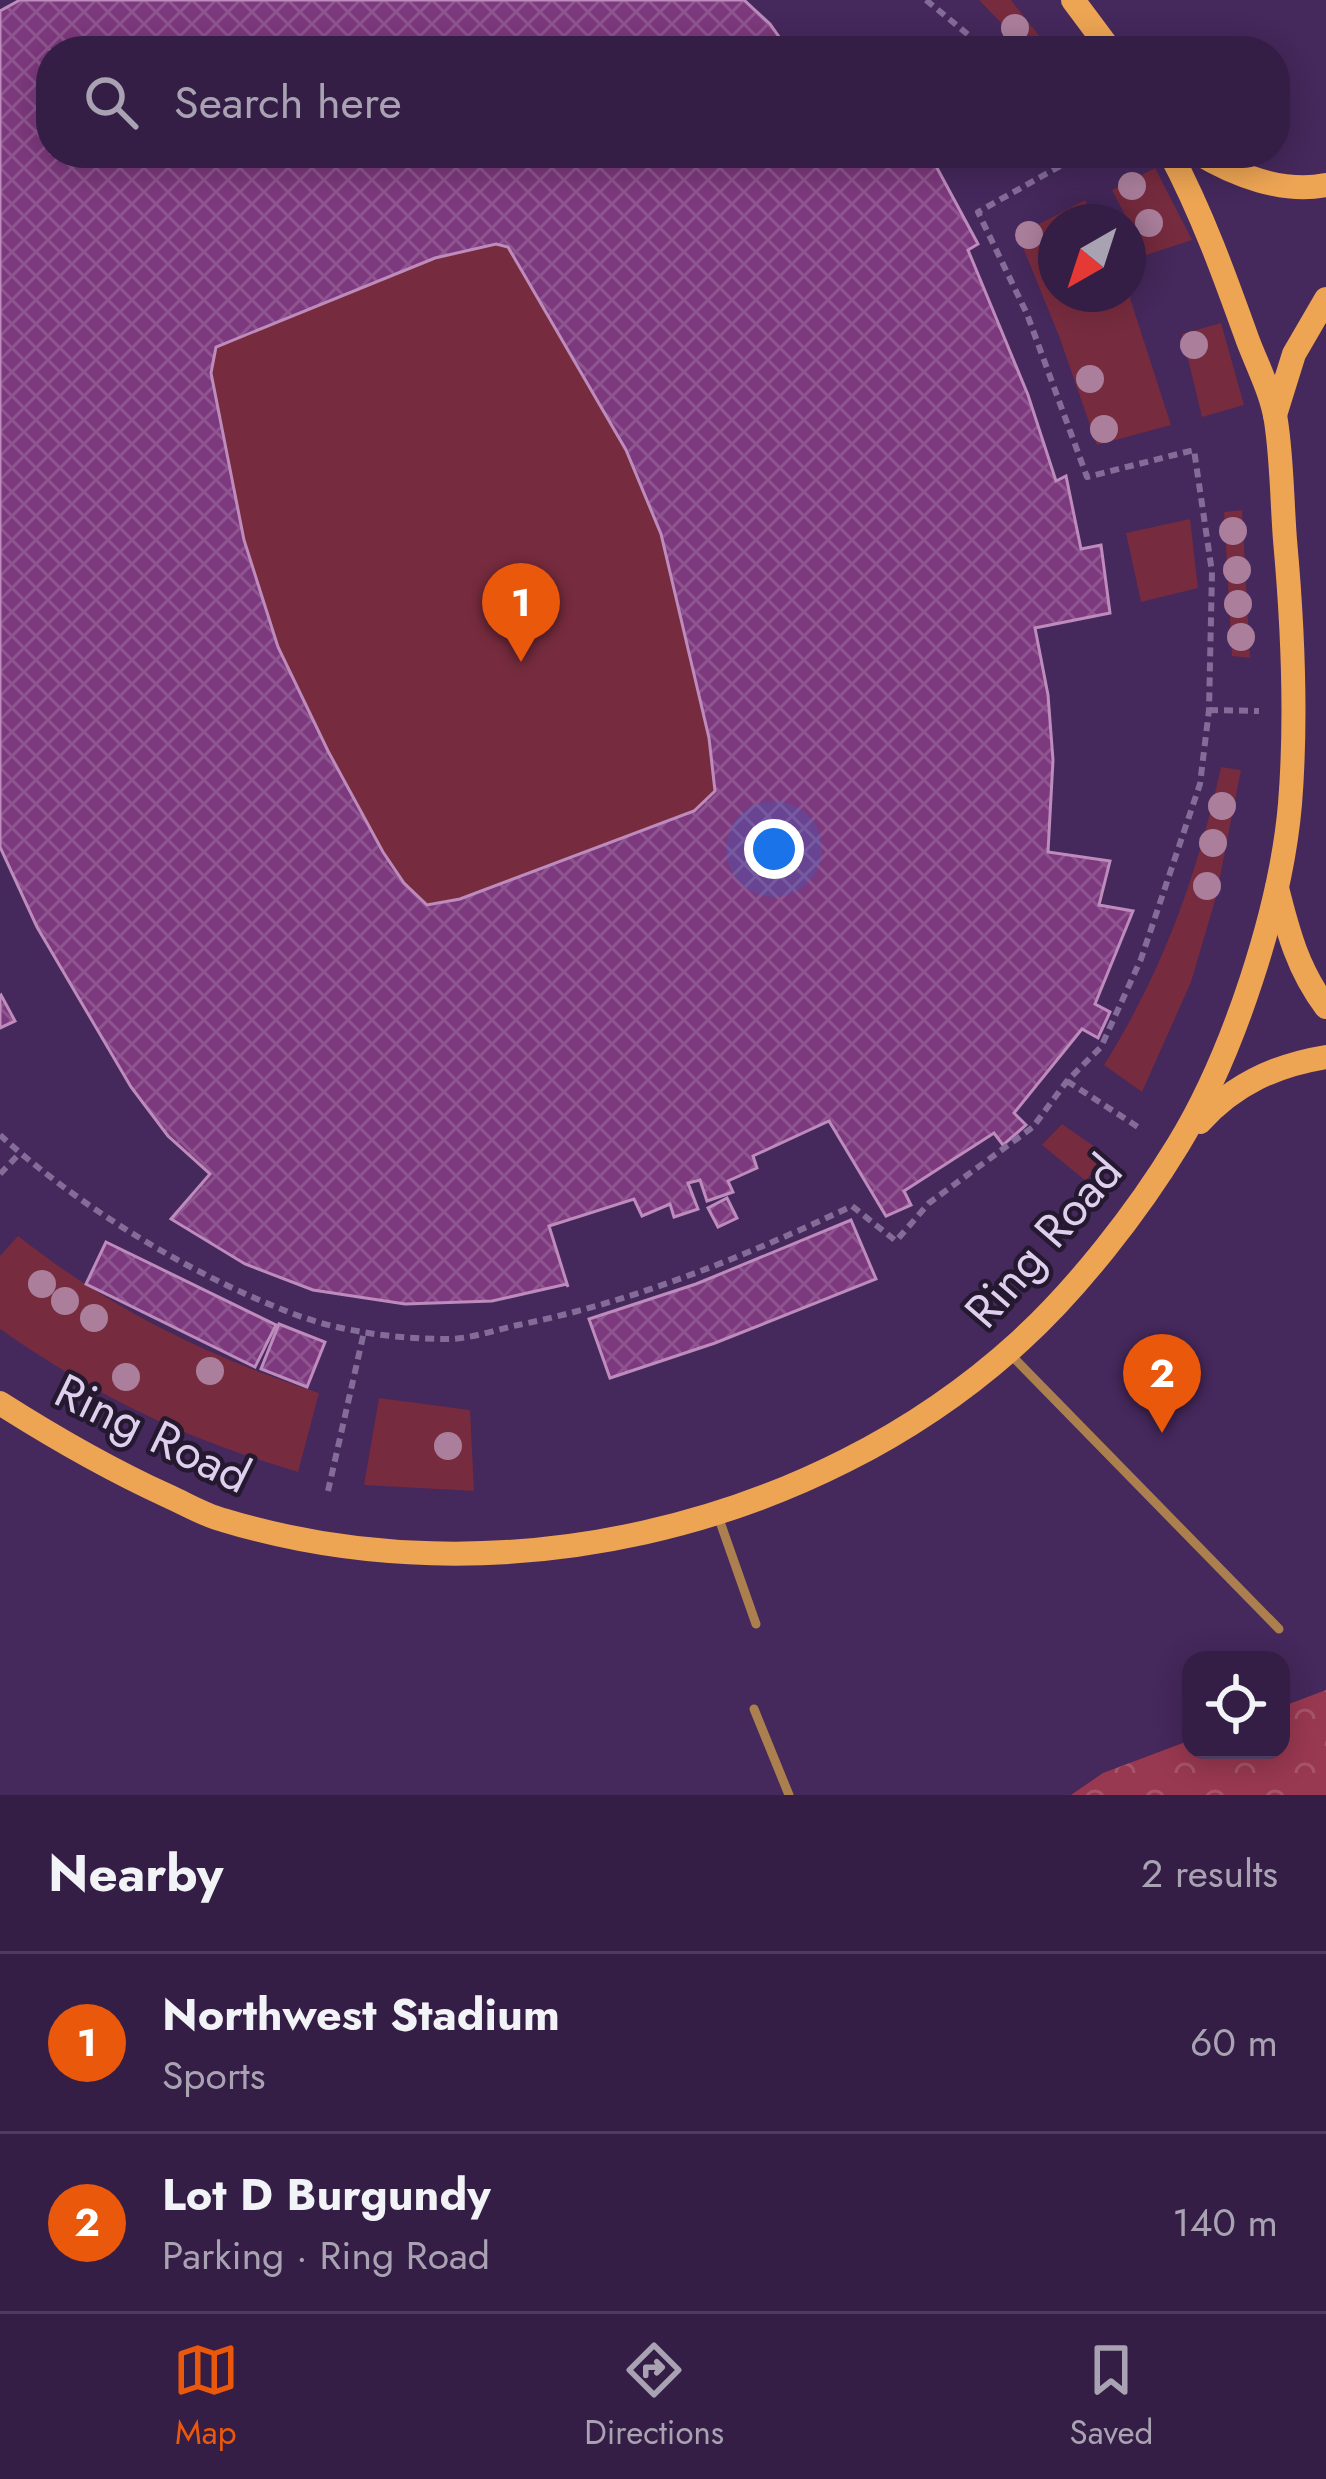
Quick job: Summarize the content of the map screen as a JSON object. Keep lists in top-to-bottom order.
{
  "streets": {
    "main road": ["Ring Road"]
  },
  "north": "bottom left",
  "page": {
    "search": "Search here",
    "pins": ["1", "2"],
    "heading": ["Nearby", "2 results"],
    "list": [
      {
        "mark": "1",
        "name": "Northwest Stadium",
        "note": "Sports",
        "value": "60 m"
      },
      {
        "mark": "2",
        "name": "Lot D Burgundy",
        "note": "Parking · Ring Road",
        "value": "140 m"
      }
    ],
    "nav": ["Map", "Directions", "Saved"]
  }
}
